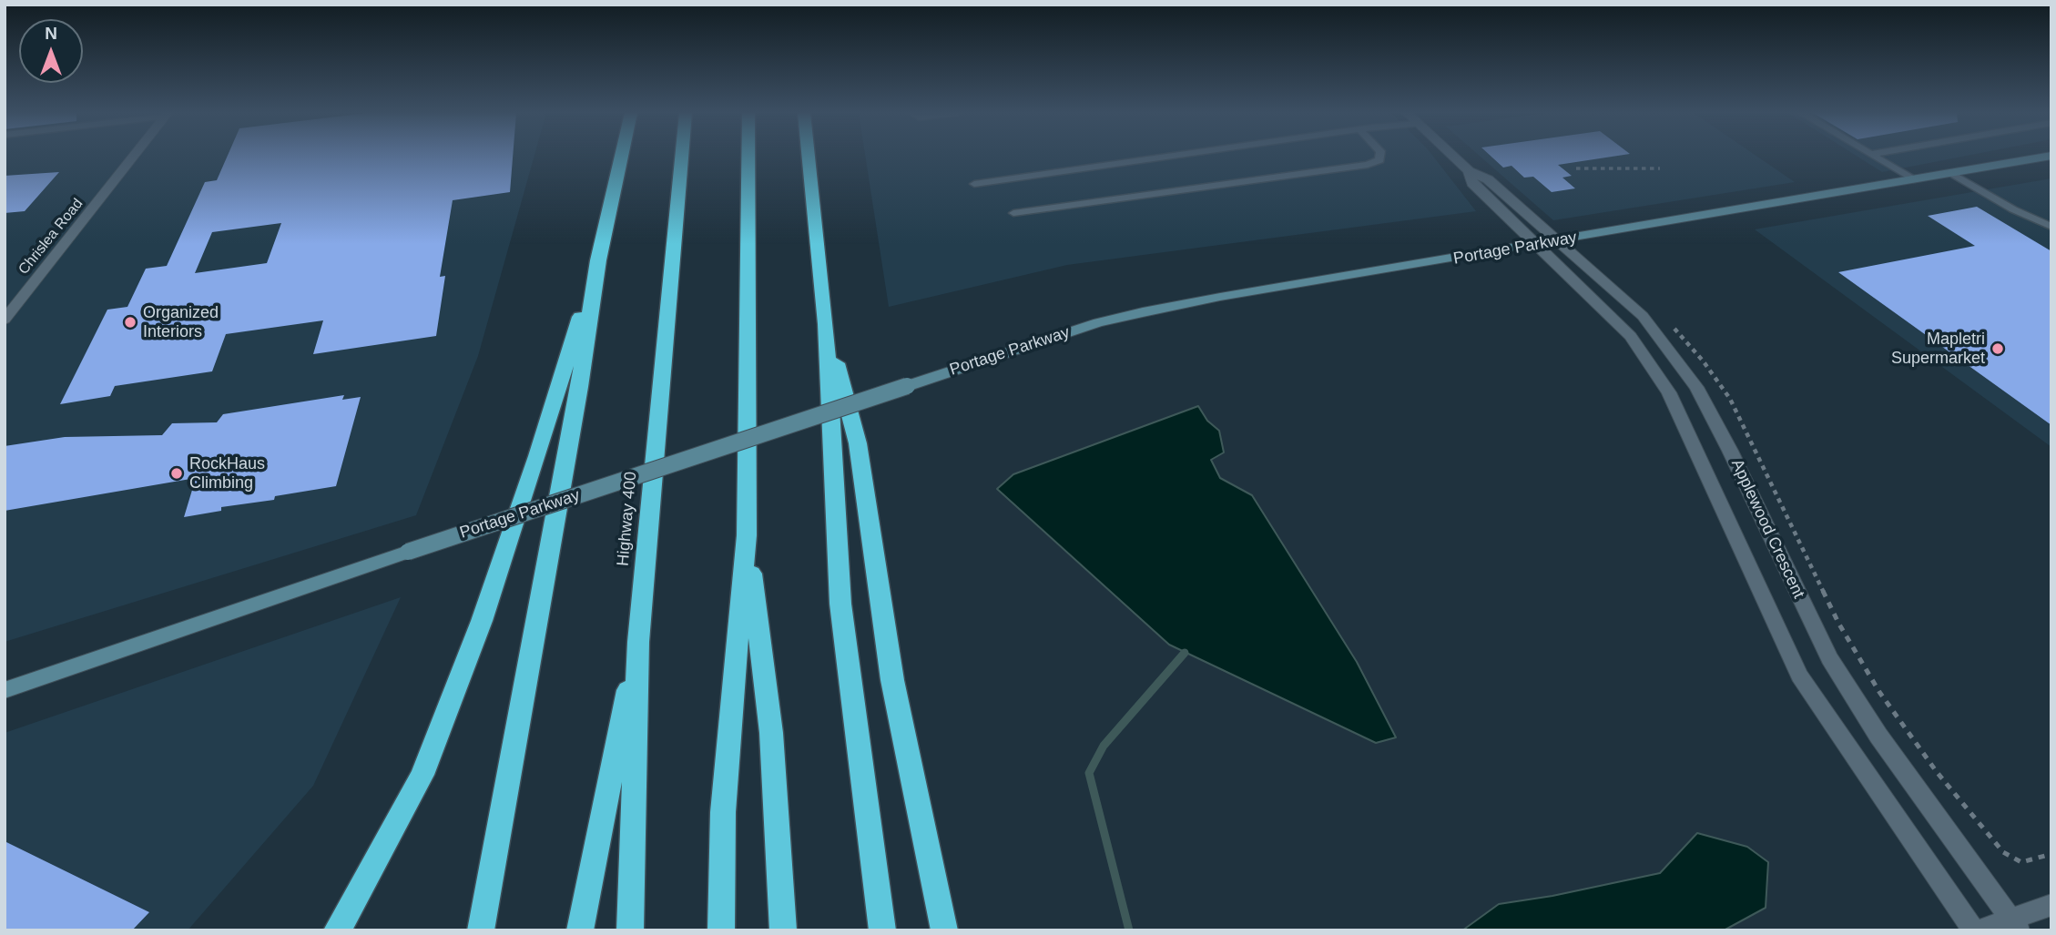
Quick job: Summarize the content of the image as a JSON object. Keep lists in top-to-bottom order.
{
  "streets": {
    "highway": ["Highway 400"],
    "street": ["Chrislea Road", "Portage Parkway", "Applewood Crescent"]
  },
  "crossings": [
    ["Portage Parkway", "Applewood Crescent"]
  ],
  "places": ["Organized Interiors", "Mapletri Supermarket", "RockHaus Climbing"],
  "north": "top"
}
